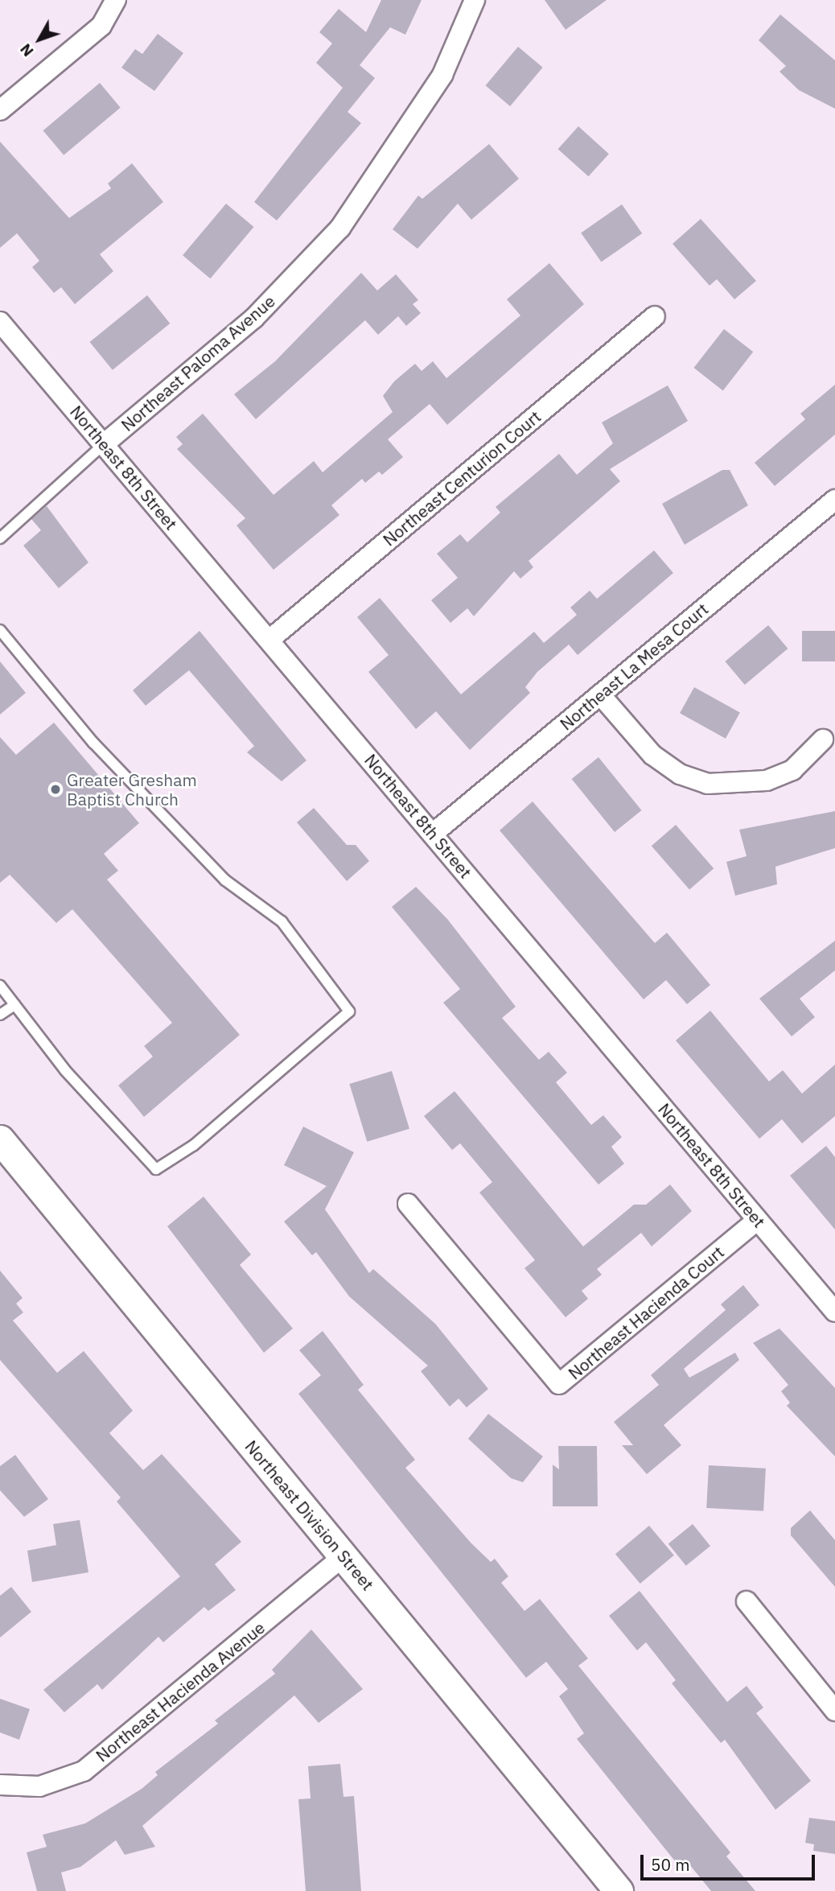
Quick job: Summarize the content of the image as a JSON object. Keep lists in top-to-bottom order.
{
  "streets": {
    "street": [
      "Northeast Paloma Avenue",
      "Northeast 8th Street",
      "Northeast Centurion Court",
      "Northeast La Mesa Court",
      "Northeast Hacienda Court",
      "Northeast Division Street",
      "Northeast Hacienda Avenue"
    ]
  },
  "crossings": [
    ["Northeast Paloma Avenue", "Northeast 8th Street"],
    ["Northeast 8th Street", "Northeast Centurion Court"],
    ["Northeast 8th Street", "Northeast La Mesa Court"],
    ["Northeast 8th Street", "Northeast Hacienda Court"],
    ["Northeast Division Street", "Northeast Hacienda Avenue"]
  ],
  "places": ["Greater Gresham Baptist Church"],
  "scale_bar": "50 m",
  "north": "bottom left"
}
